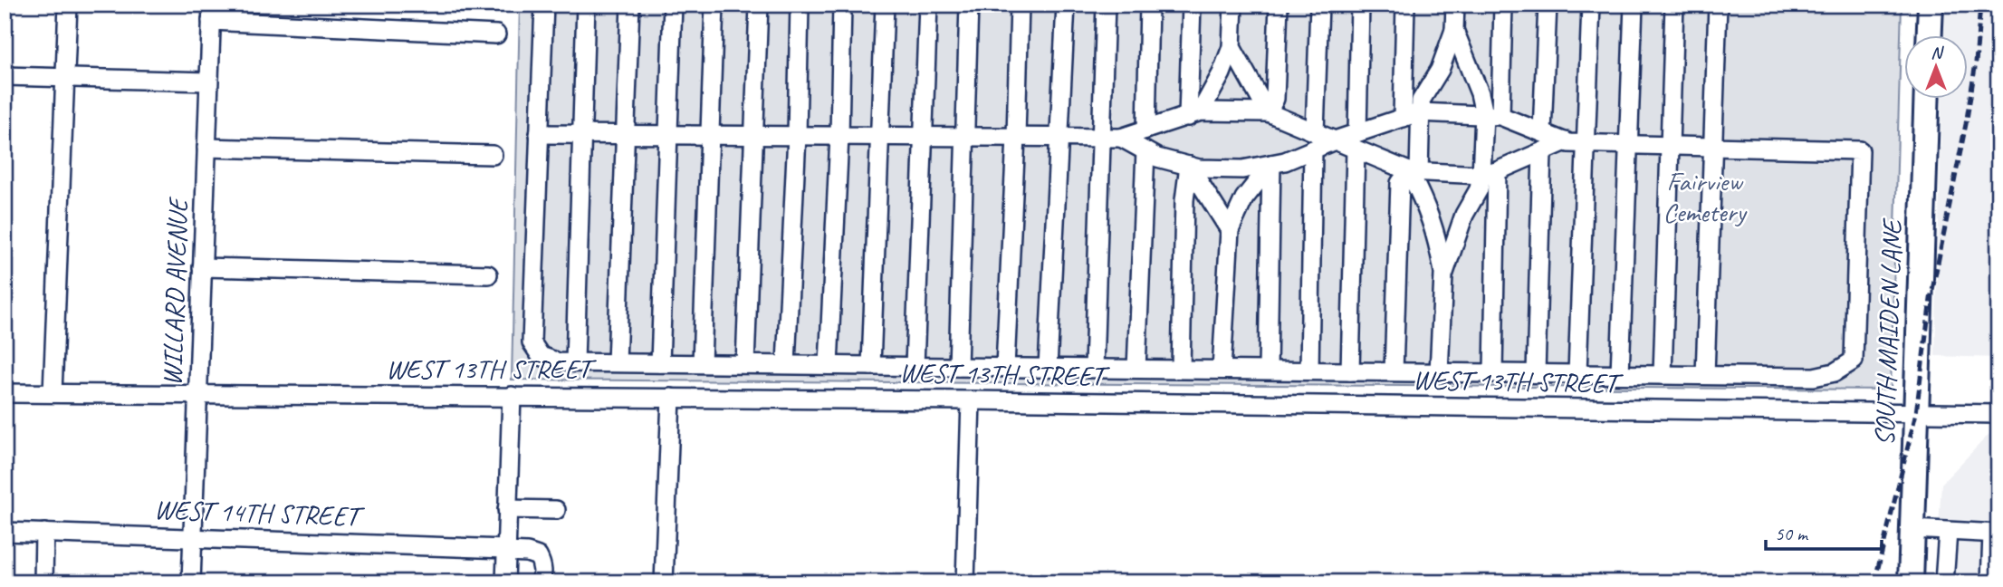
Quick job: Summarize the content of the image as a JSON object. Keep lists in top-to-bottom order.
{
  "streets": {
    "main road": ["SOUTH MAIDEN LANE"],
    "street": ["WILLARD AVENUE", "WEST 13TH STREET", "WEST 14TH STREET"]
  },
  "crossings": [
    ["WILLARD AVENUE", "WEST 13TH STREET"],
    ["WILLARD AVENUE", "WEST 14TH STREET"],
    ["SOUTH MAIDEN LANE", "WEST 13TH STREET"]
  ],
  "parks": ["Fairview Cemetery"],
  "scale_bar": "50 m",
  "north": "top"
}
